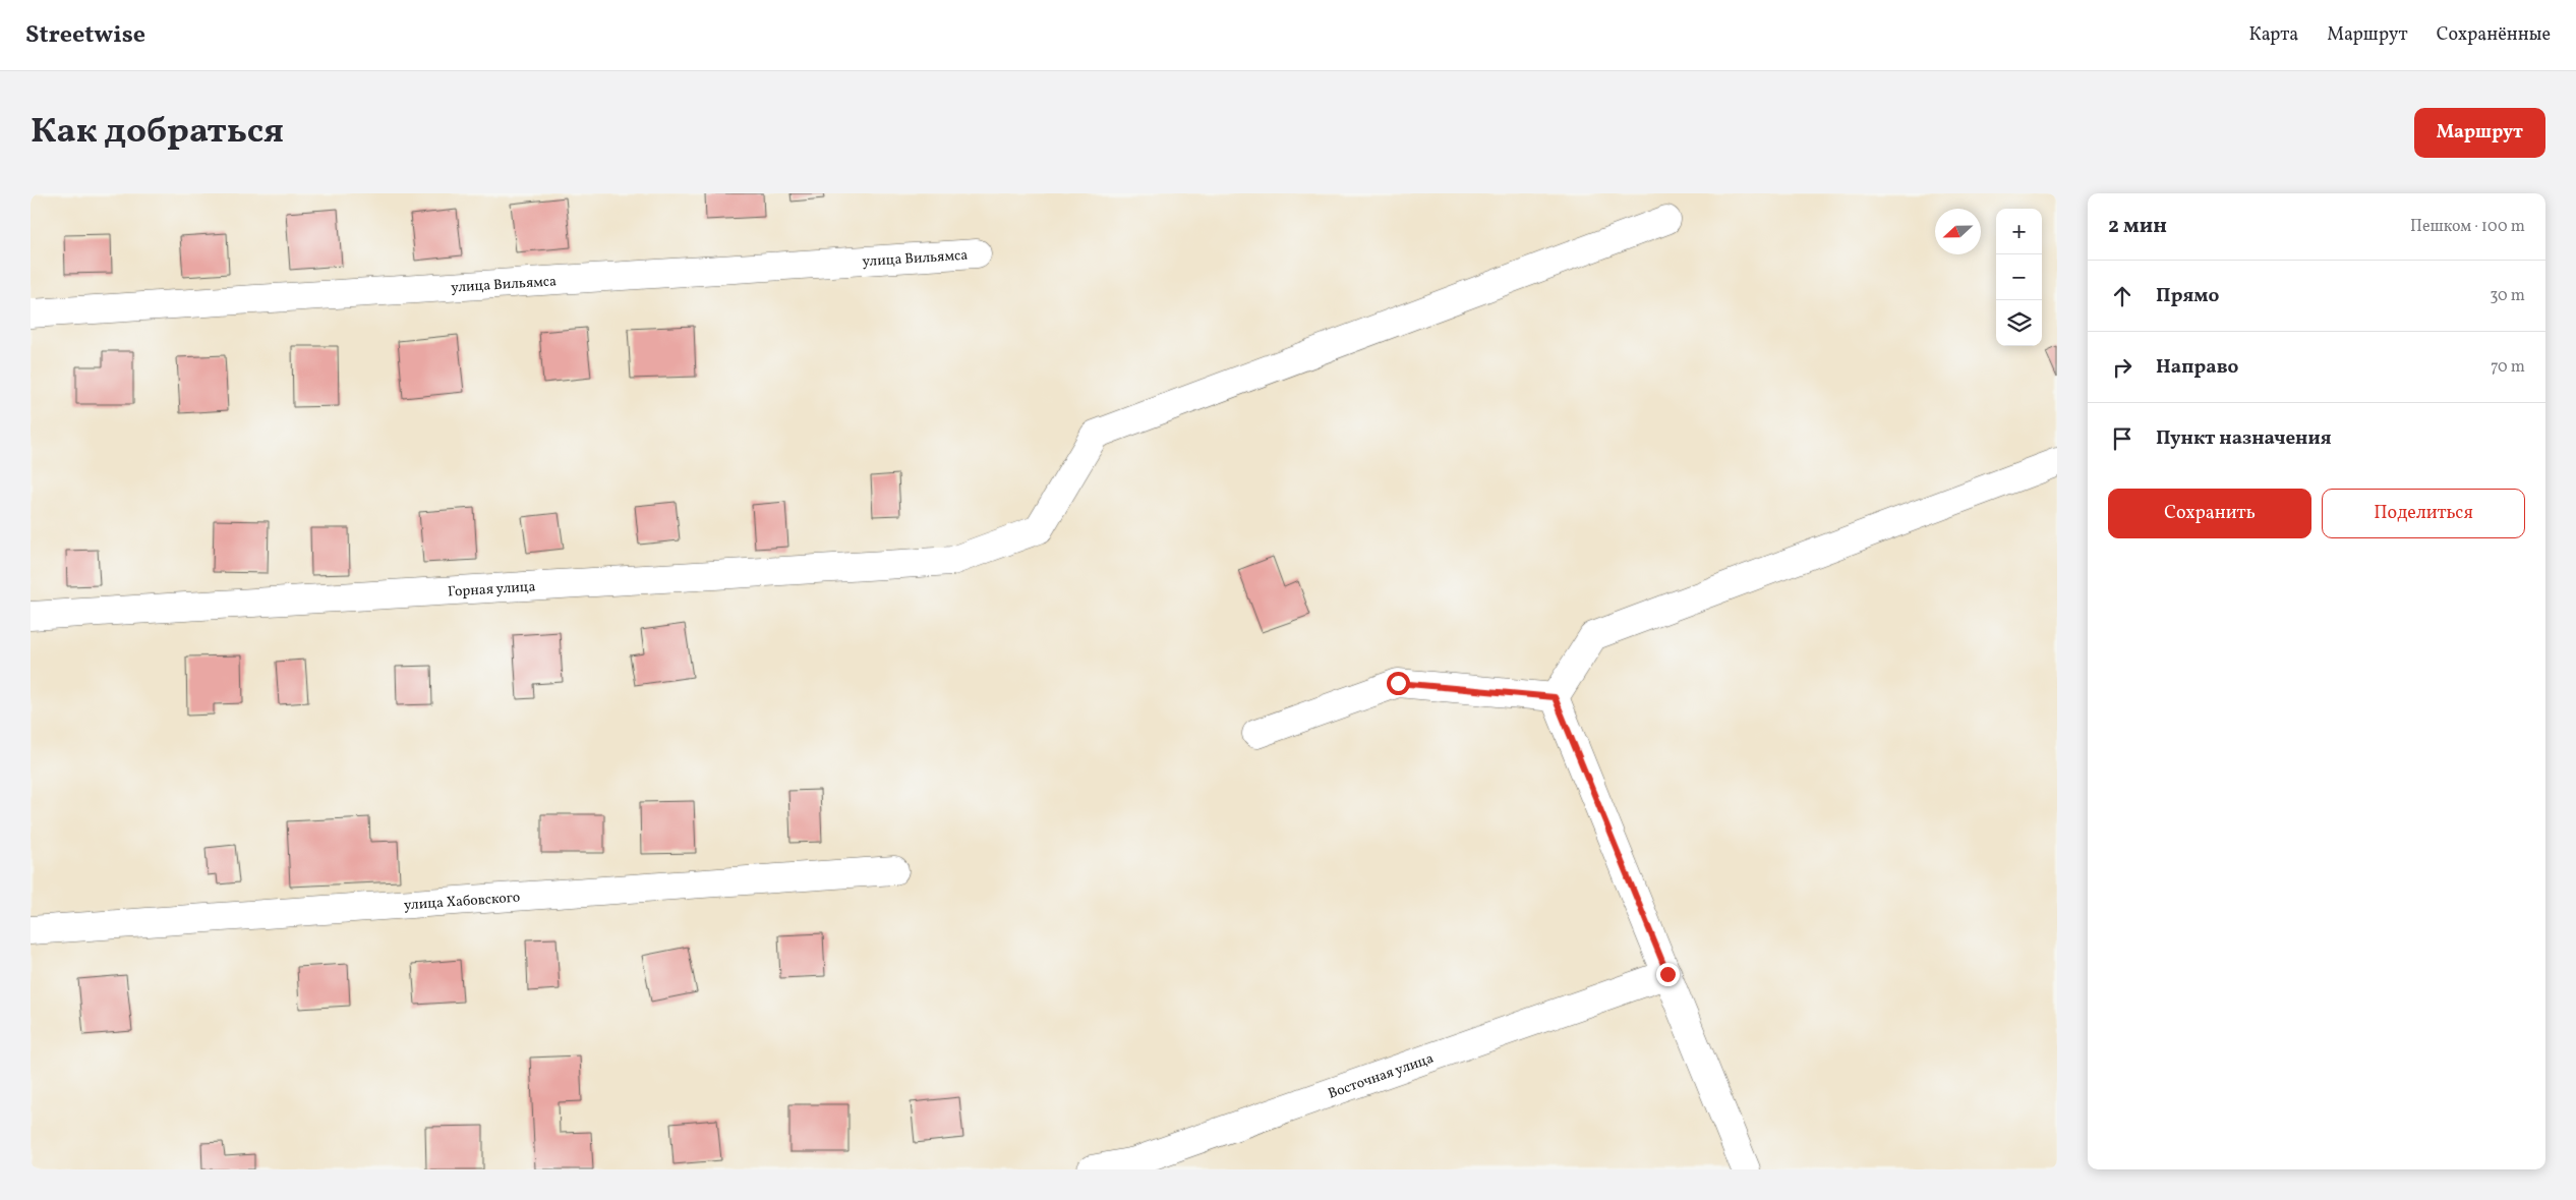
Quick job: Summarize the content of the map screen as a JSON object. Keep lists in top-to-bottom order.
{
  "streets": {
    "street": [
      "улица Вильямса",
      "Горная улица",
      "улица Хабовского",
      "Восточная улица"
    ]
  },
  "north": "left",
  "page": {
    "header": "Streetwise",
    "nav": ["Карта", "Маршрут", "Сохранённые"],
    "title": "Как добраться",
    "buttons": [
      "Маршрут",
      ["Сохранить", "Поделиться"]
    ],
    "heading": ["2 мин", "Пешком · 100 m"],
    "map_buttons": ["+", "−"],
    "list": [
      ["Прямо", "30 m"],
      ["Направо", "70 m"],
      "Пункт назначения"
    ]
  }
}
